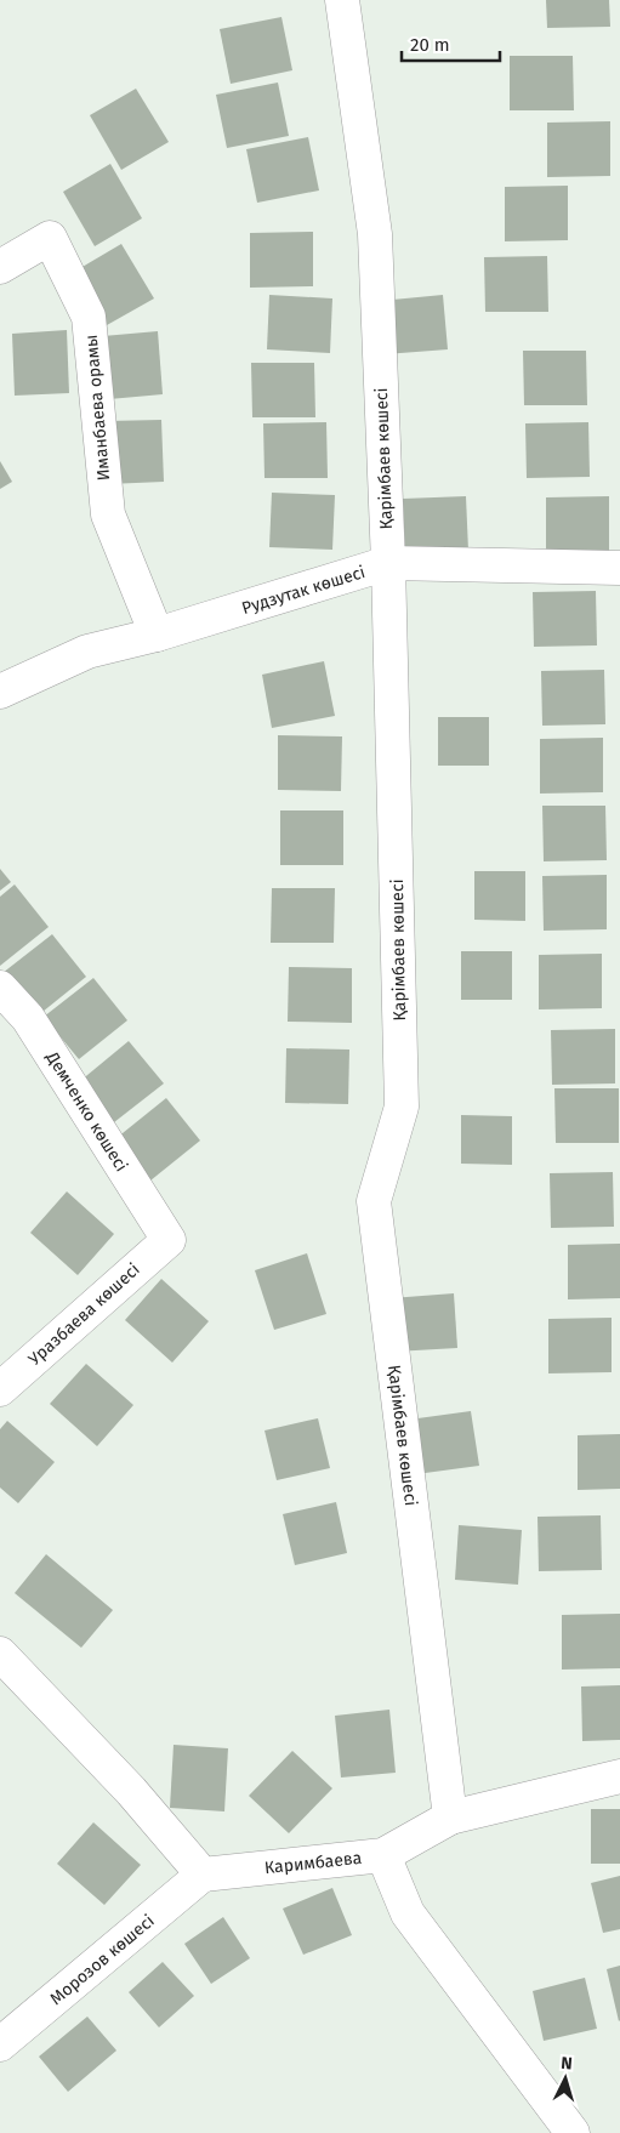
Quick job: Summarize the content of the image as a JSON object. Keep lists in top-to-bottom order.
{
  "streets": {
    "street": [
      "Иманбаева орамы",
      "Қарімбаев көшесі",
      "Рудзутак көшесі",
      "Демченко көшесі",
      "Уразбаева көшесі",
      "Каримбаева",
      "Морозов көшесі"
    ]
  },
  "crossings": [
    ["Иманбаева орамы", "Рудзутак көшесі"],
    ["Қарімбаев көшесі", "Рудзутак көшесі"],
    ["Демченко көшесі", "Уразбаева көшесі"],
    ["Каримбаева", "Морозов көшесі"]
  ],
  "scale_bar": "20 m",
  "north": "top"
}
